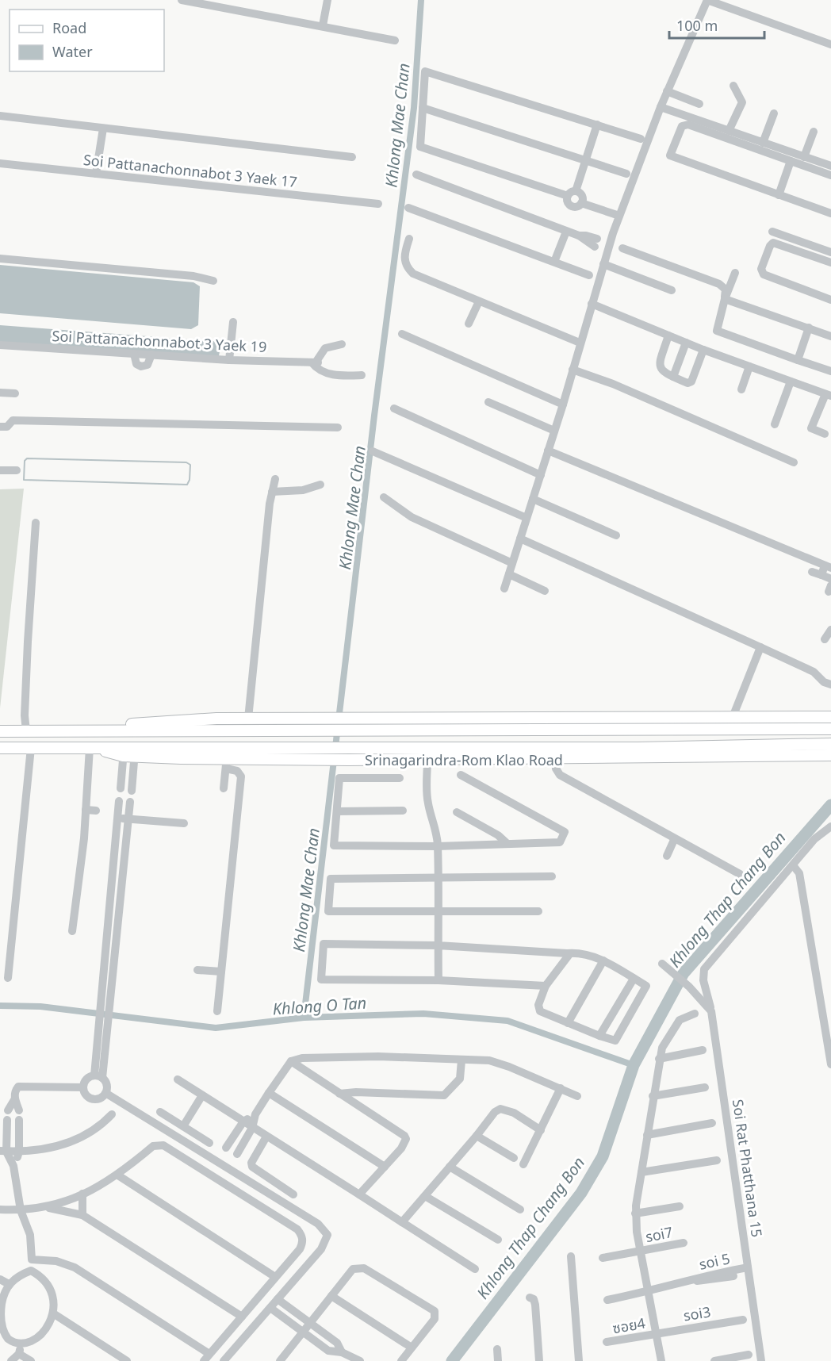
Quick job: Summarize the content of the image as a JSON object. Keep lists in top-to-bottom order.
{
  "streets": {
    "main road": ["Srinagarindra-Rom Klao Road"],
    "street": [
      "Soi Pattanachonnabot 3 Yaek 17",
      "Soi Pattanachonnabot 3 Yaek 19",
      "Soi Rat Phatthana 15",
      "soi7",
      "soi 5",
      "soi3",
      "ซอย4"
    ]
  },
  "crossings": [
    ["Soi Rat Phatthana 15", "soi 5"],
    ["soi3", "ซอย4"]
  ],
  "water": ["Khlong Mae Chan", "Khlong Thap Chang Bon", "Khlong O Tan"],
  "legend": ["Road", "Water"],
  "scale_bar": "100 m"
}
